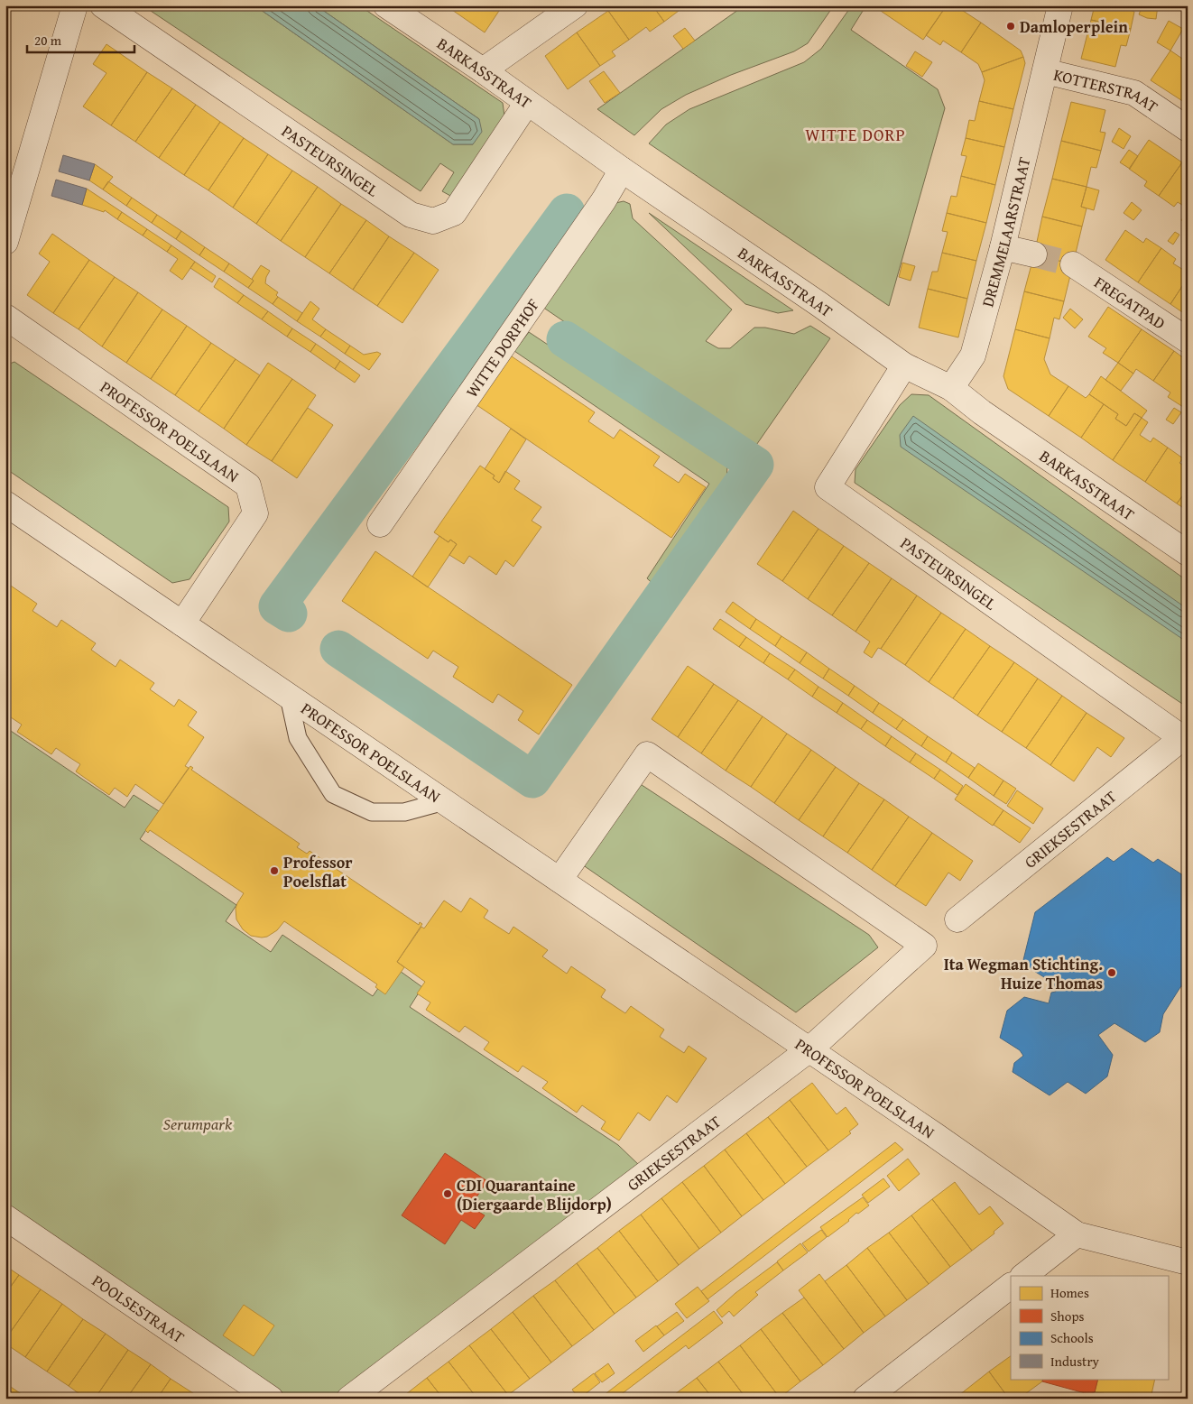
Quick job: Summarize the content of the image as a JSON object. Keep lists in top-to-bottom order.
{
  "streets": {
    "street": [
      "BARKASSTRAAT",
      "KOTTERSTRAAT",
      "PASTEURSINGEL",
      "DREMMELAARSTRAAT",
      "FREGATPAD",
      "WITTE DORPHOF",
      "PROFESSOR POELSLAAN",
      "GRIEKSESTRAAT",
      "POOLSESTRAAT"
    ]
  },
  "crossings": [
    ["BARKASSTRAAT", "PASTEURSINGEL"],
    ["BARKASSTRAAT", "DREMMELAARSTRAAT"],
    ["BARKASSTRAAT", "WITTE DORPHOF"],
    ["KOTTERSTRAAT", "DREMMELAARSTRAAT"],
    ["PASTEURSINGEL", "GRIEKSESTRAAT"],
    ["PROFESSOR POELSLAAN", "GRIEKSESTRAAT"]
  ],
  "districts": ["WITTE DORP"],
  "parks": ["Serumpark"],
  "places": [
    "Damloperplein",
    "Professor Poelsflat",
    "Ita Wegman Stichting. Huize Thomas",
    "CDI Quarantaine (Diergaarde Blijdorp)"
  ],
  "legend": [
    "Homes",
    "Shops",
    "Schools",
    "Industry"
  ],
  "scale_bar": "20 m"
}
